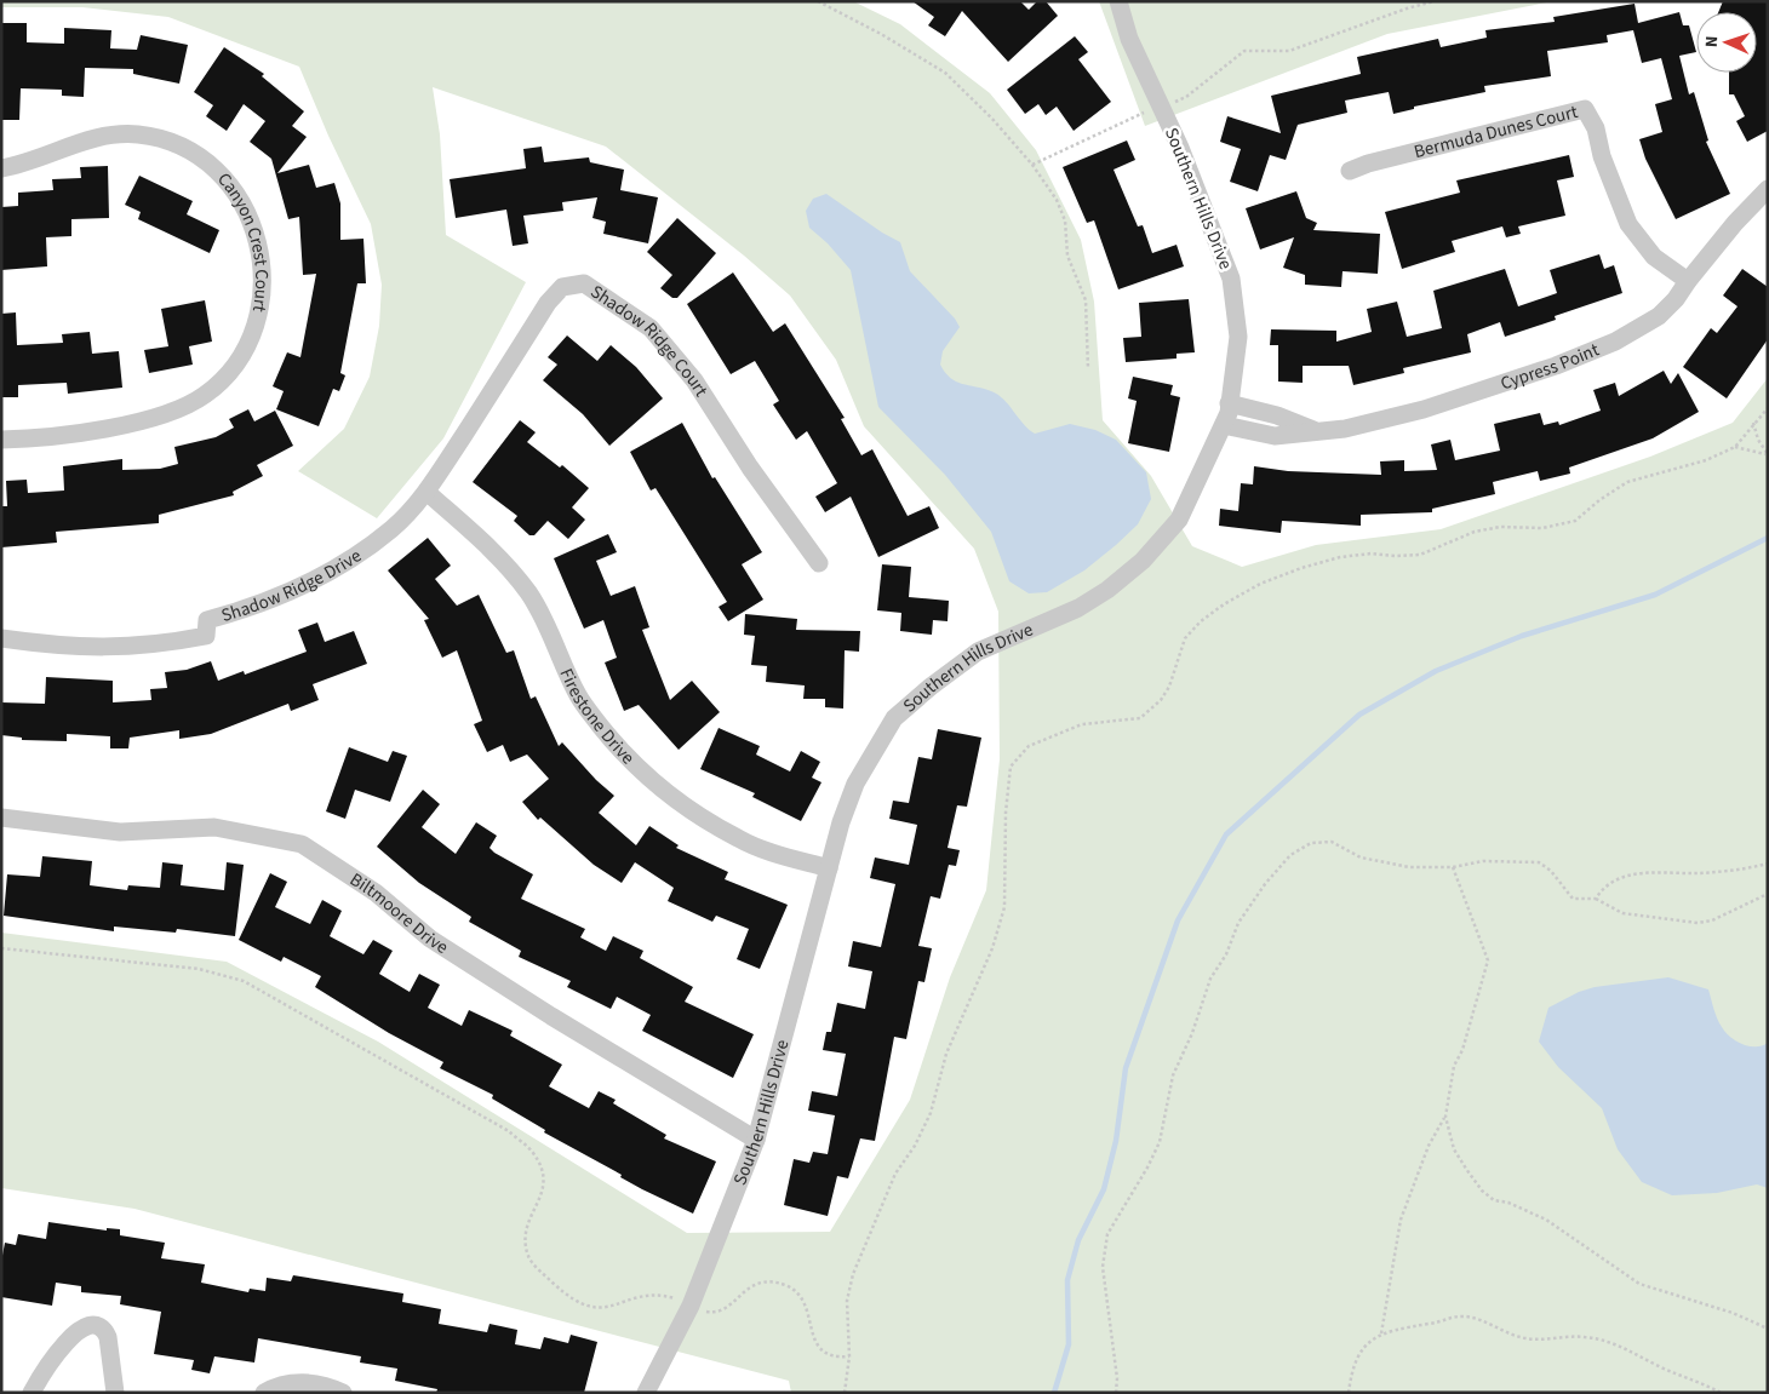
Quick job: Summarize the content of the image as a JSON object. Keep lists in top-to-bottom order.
{
  "streets": {
    "street": [
      "Bermuda Dunes Court",
      "Southern Hills Drive",
      "Canyon Crest Court",
      "Shadow Ridge Court",
      "Cypress Point",
      "Shadow Ridge Drive",
      "Firestone Drive",
      "Biltmoore Drive"
    ]
  },
  "crossings": [
    ["Bermuda Dunes Court", "Cypress Point"],
    ["Southern Hills Drive", "Cypress Point"],
    ["Southern Hills Drive", "Firestone Drive"],
    ["Southern Hills Drive", "Biltmoore Drive"],
    ["Shadow Ridge Court", "Shadow Ridge Drive"],
    ["Shadow Ridge Court", "Firestone Drive"],
    ["Shadow Ridge Drive", "Firestone Drive"]
  ],
  "north": "left"
}
